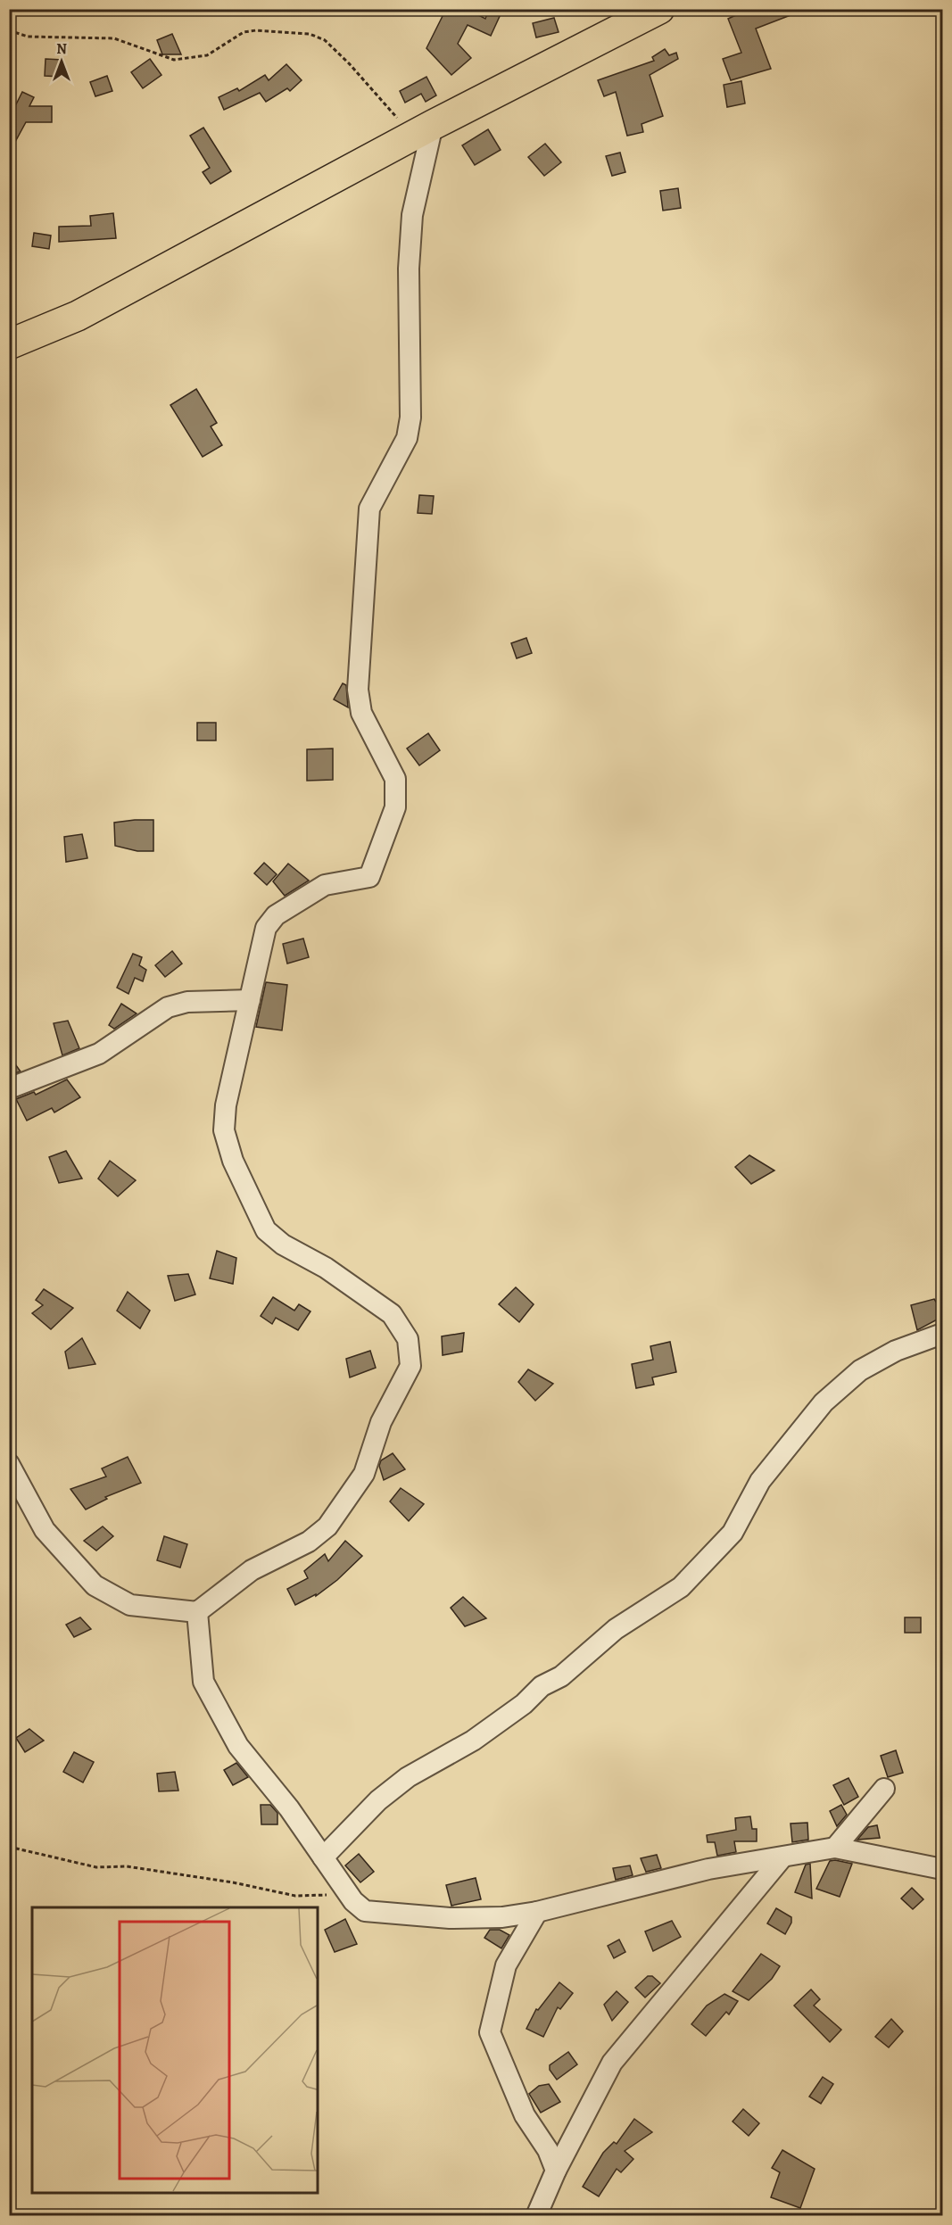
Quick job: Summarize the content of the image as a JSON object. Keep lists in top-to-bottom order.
{
  "north": "top"
}
